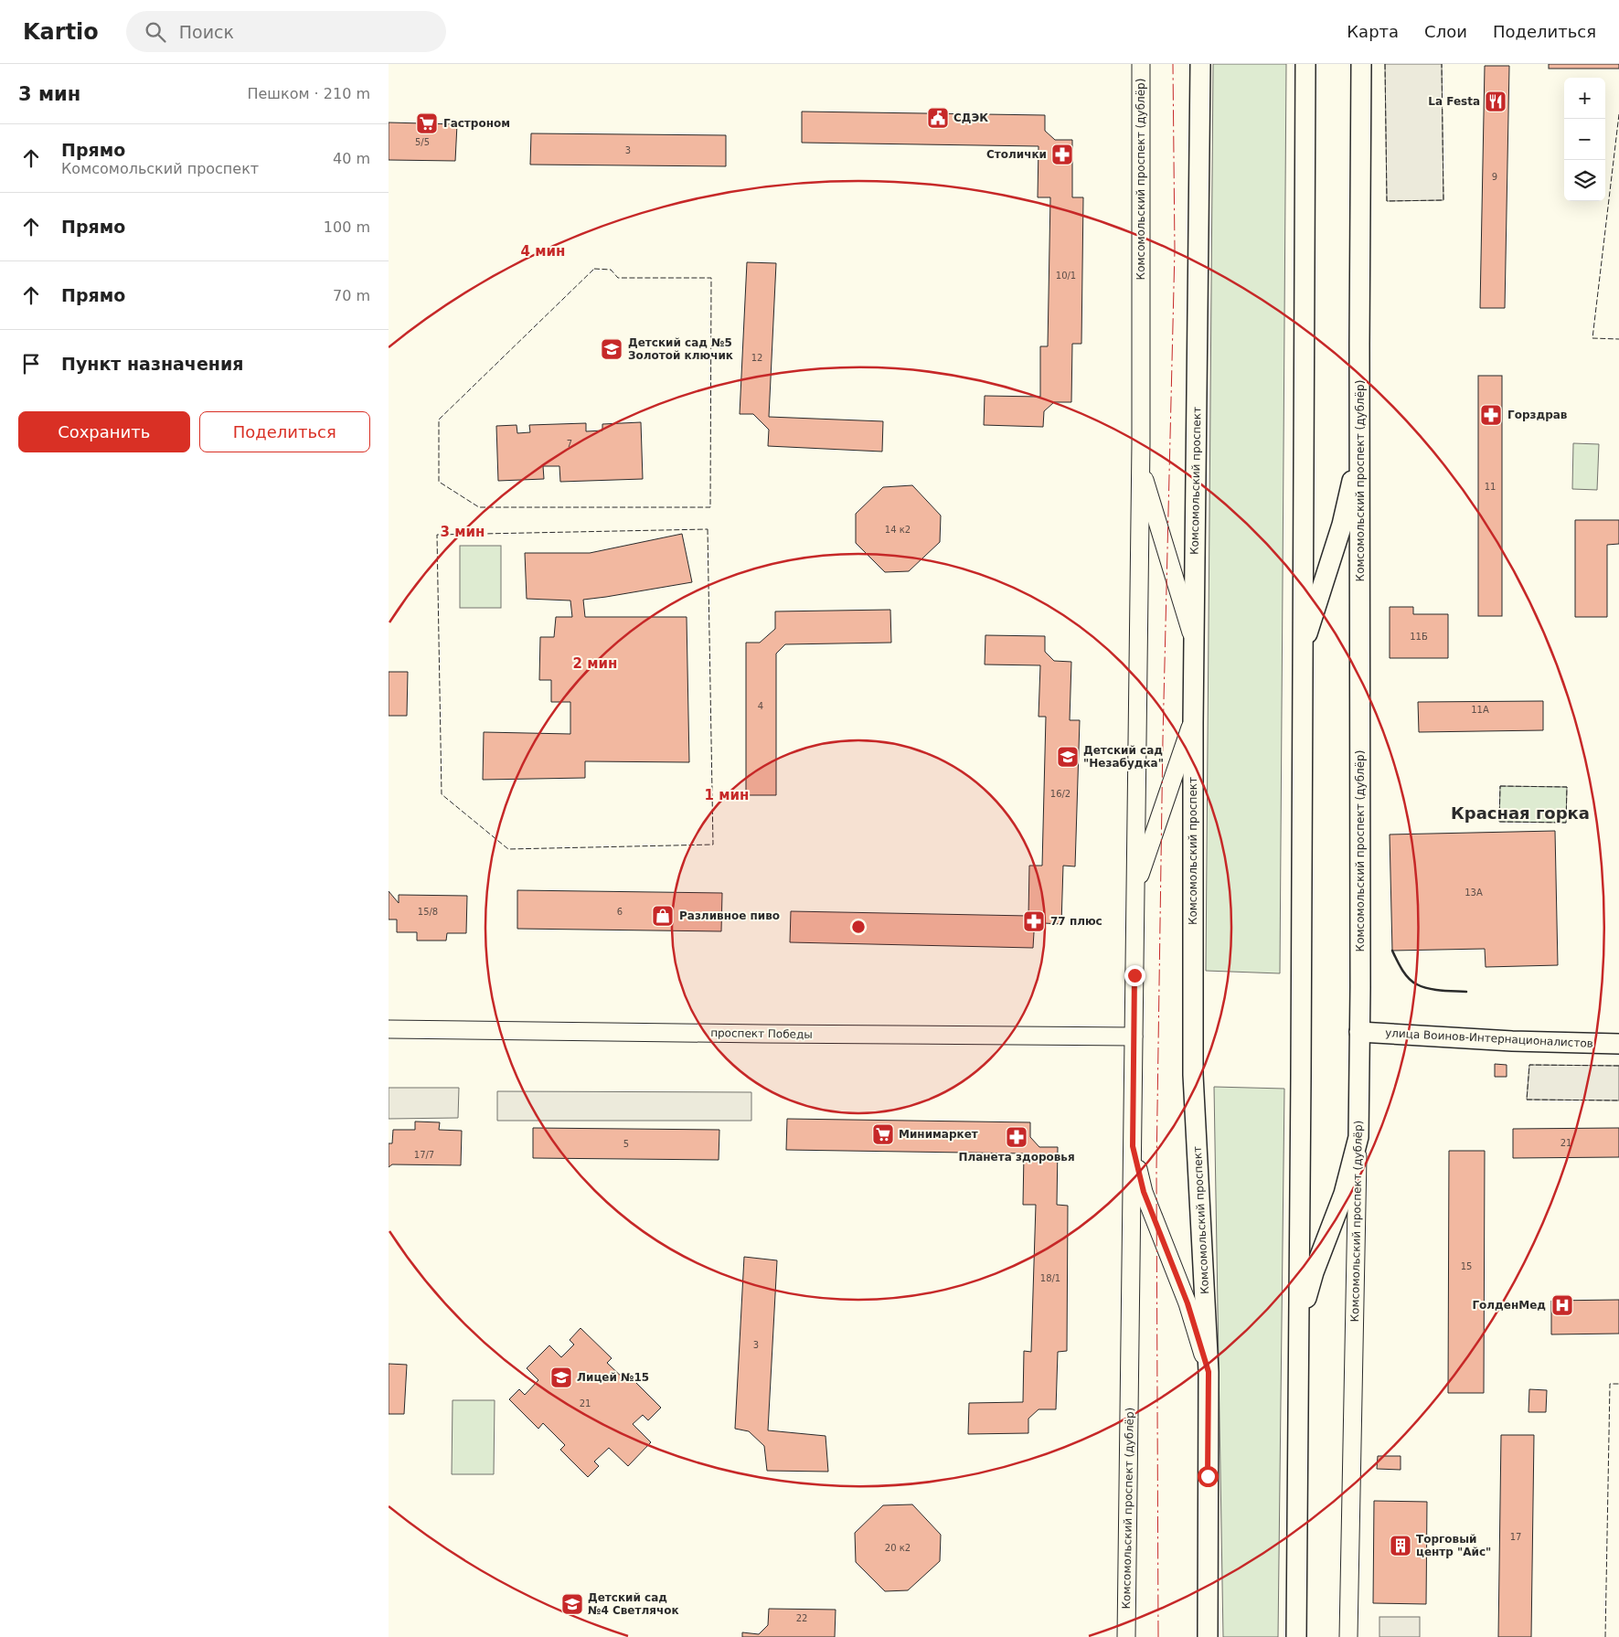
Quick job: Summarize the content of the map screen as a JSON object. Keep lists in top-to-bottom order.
{
  "streets": {
    "main road": ["Комсомольский проспект (дублёр)", "Комсомольский проспект", "улица Воинов-Интернационалистов"],
    "street": ["проспект Победы"]
  },
  "crossings": [
    ["Комсомольский проспект (дублёр)", "проспект Победы"],
    ["Комсомольский проспект (дублёр)", "улица Воинов-Интернационалистов"]
  ],
  "districts": ["Красная горка"],
  "places": {
    "restaurant": ["La Festa"],
    "public building": ["СДЭК"],
    "supermarket": ["Гастроном", "Минимаркет"],
    "pharmacy": [
      "Столички",
      "Горздрав",
      "77 плюс",
      "Планета здоровья"
    ],
    "school or university": [
      "Детский сад №5 Золотой ключик",
      "Детский сад \"Незабудка\"",
      "Лицей №15",
      "Детский сад №4 Светлячок"
    ],
    "shop": ["Разливное пиво"],
    "hospital": ["ГолденМед"],
    "building": ["Торговый центр \"Айс\""]
  },
  "house_numbers": [
    "5/5",
    "3",
    "9",
    "10/1",
    "12",
    "7",
    "11",
    "14 к2",
    "11Б",
    "4",
    "11А",
    "16/2",
    "13А",
    "15/8",
    "6",
    "21",
    "5",
    "17/7",
    "15",
    "18/1",
    "3",
    "21",
    "17",
    "20 к2",
    "22"
  ],
  "page": {
    "header": "Kartio",
    "search": "Поиск",
    "nav": ["Карта", "Слои", "Поделиться"],
    "heading": ["3 мин", "Пешком · 210 m"],
    "map_buttons": ["+", "−"],
    "list": [
      ["Прямо", "Комсомольский проспект", "40 m"],
      ["Прямо", "100 m"],
      ["Прямо", "70 m"],
      "Пункт назначения"
    ],
    "buttons": ["Сохранить", "Поделиться"]
  },
  "rings": [
    "4 мин",
    "3 мин",
    "2 мин",
    "1 мин"
  ]
}
